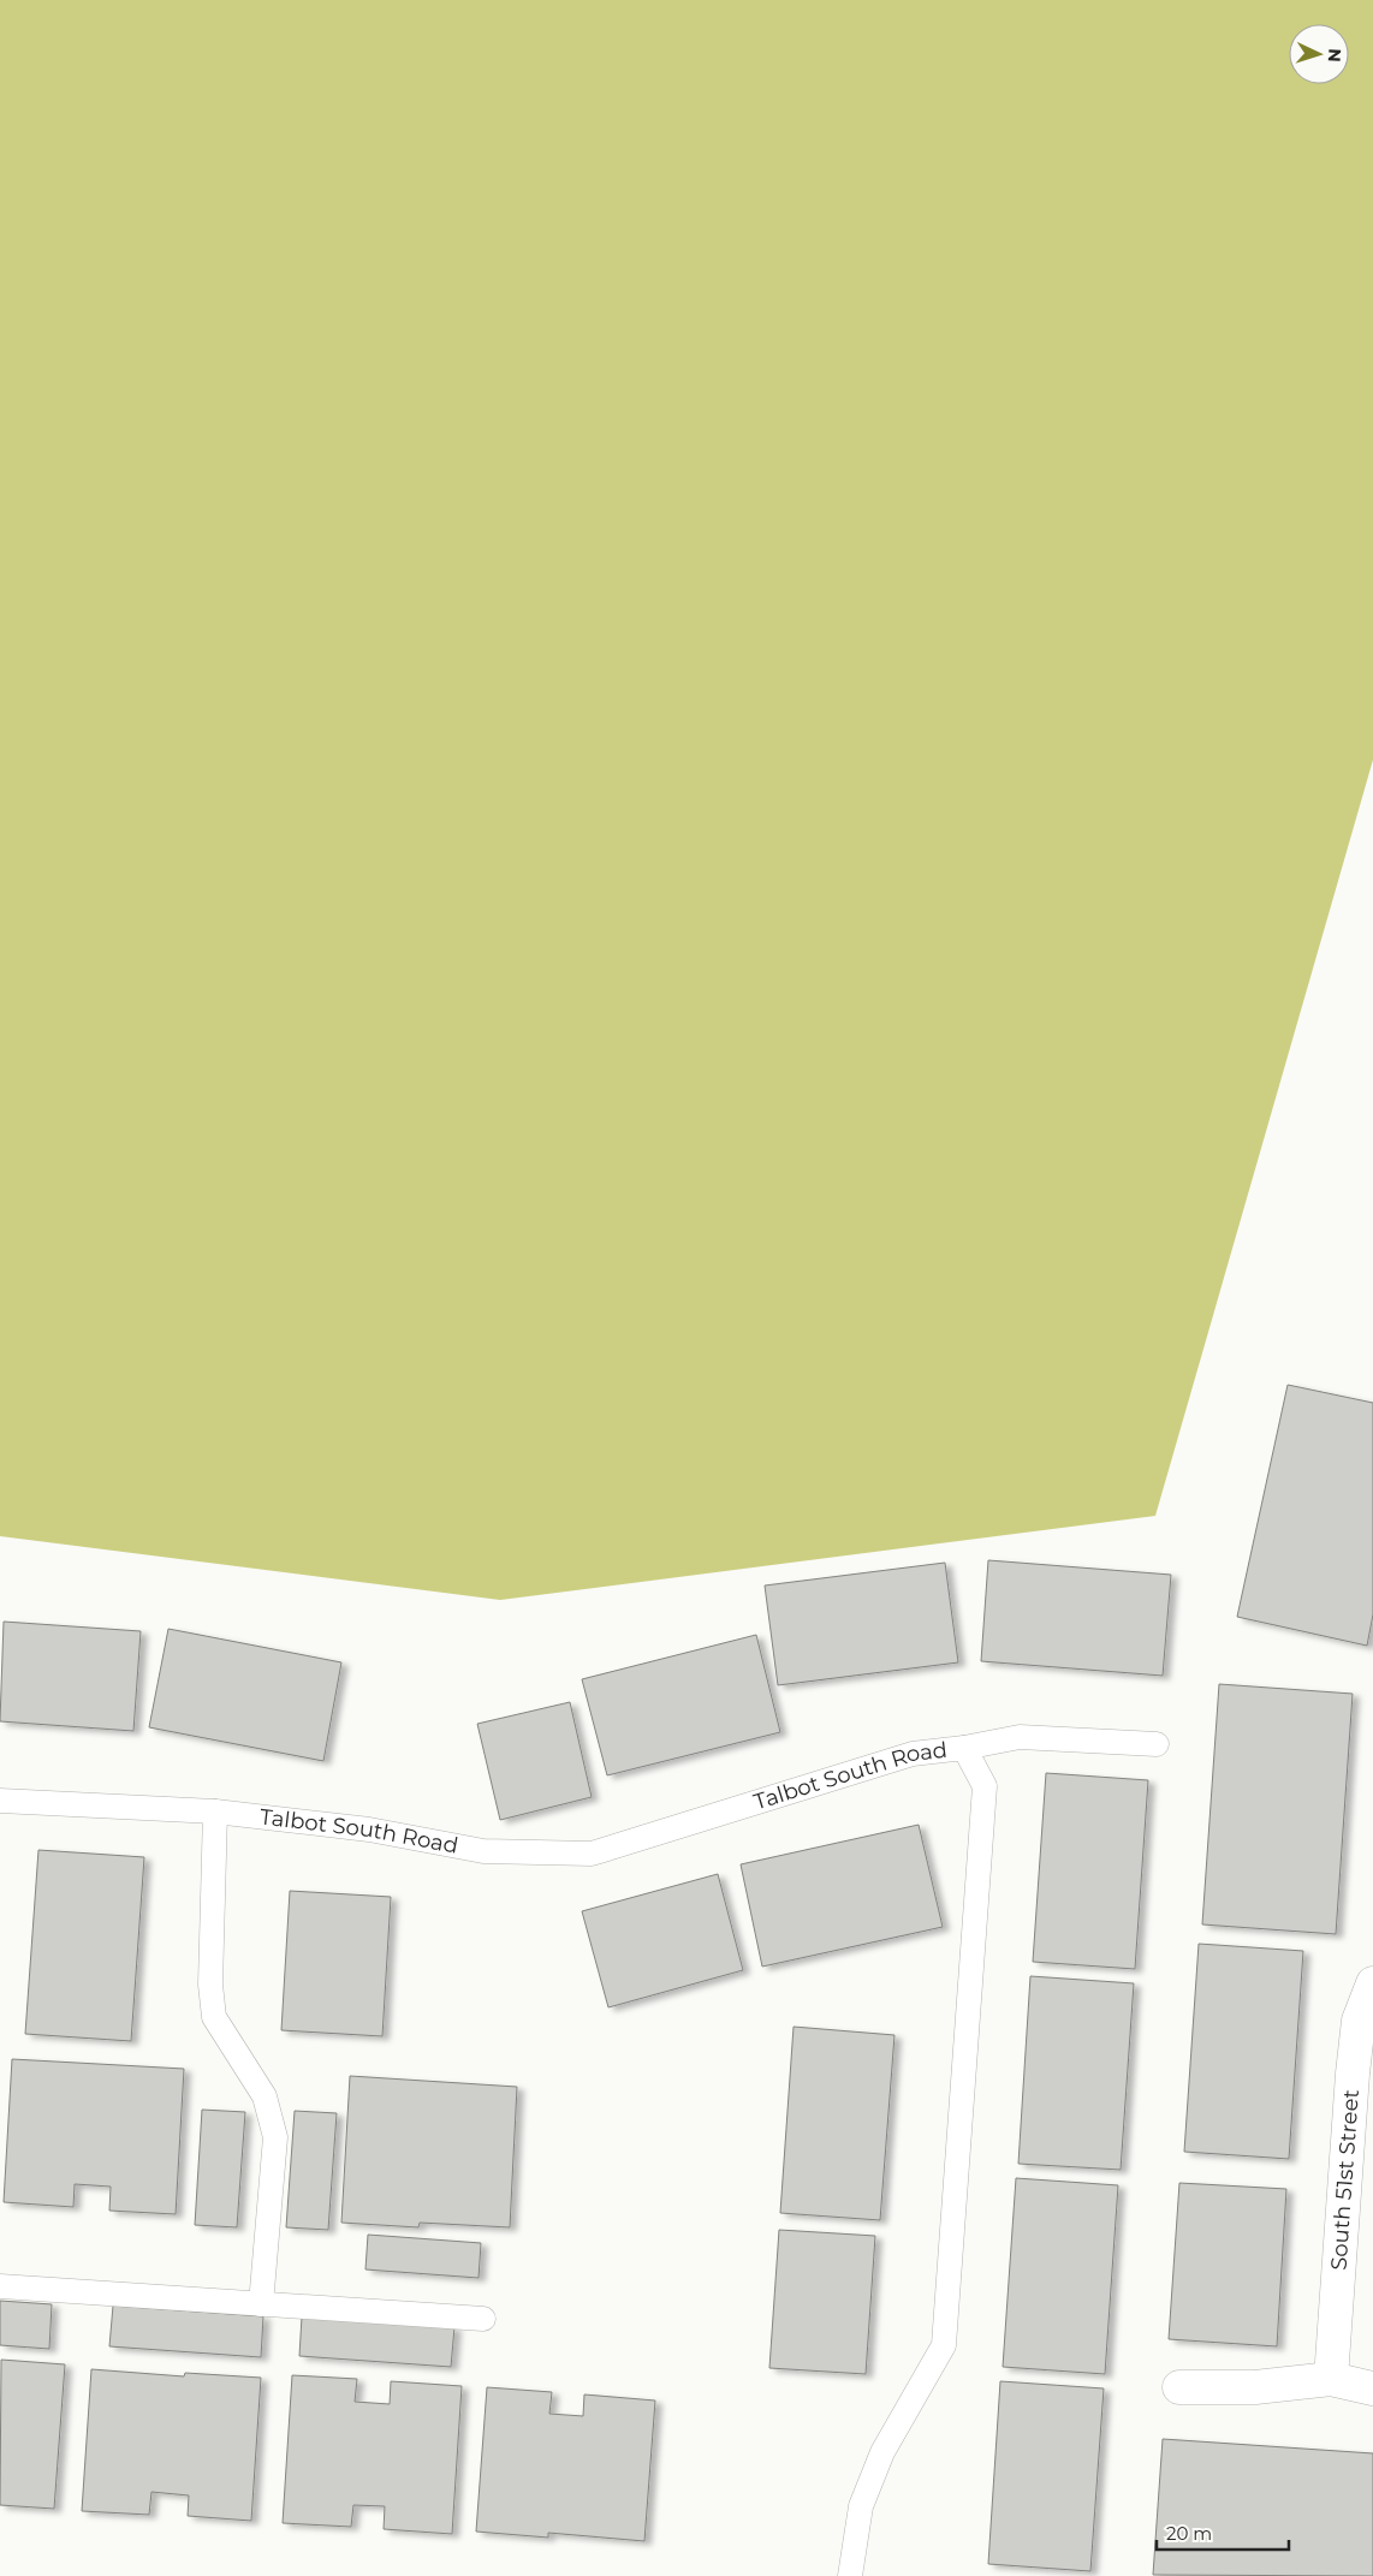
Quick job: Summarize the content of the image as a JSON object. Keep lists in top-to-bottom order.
{
  "streets": {
    "street": ["South 51st Street"],
    "lane": ["Talbot South Road"]
  },
  "scale_bar": "20 m",
  "north": "right"
}
